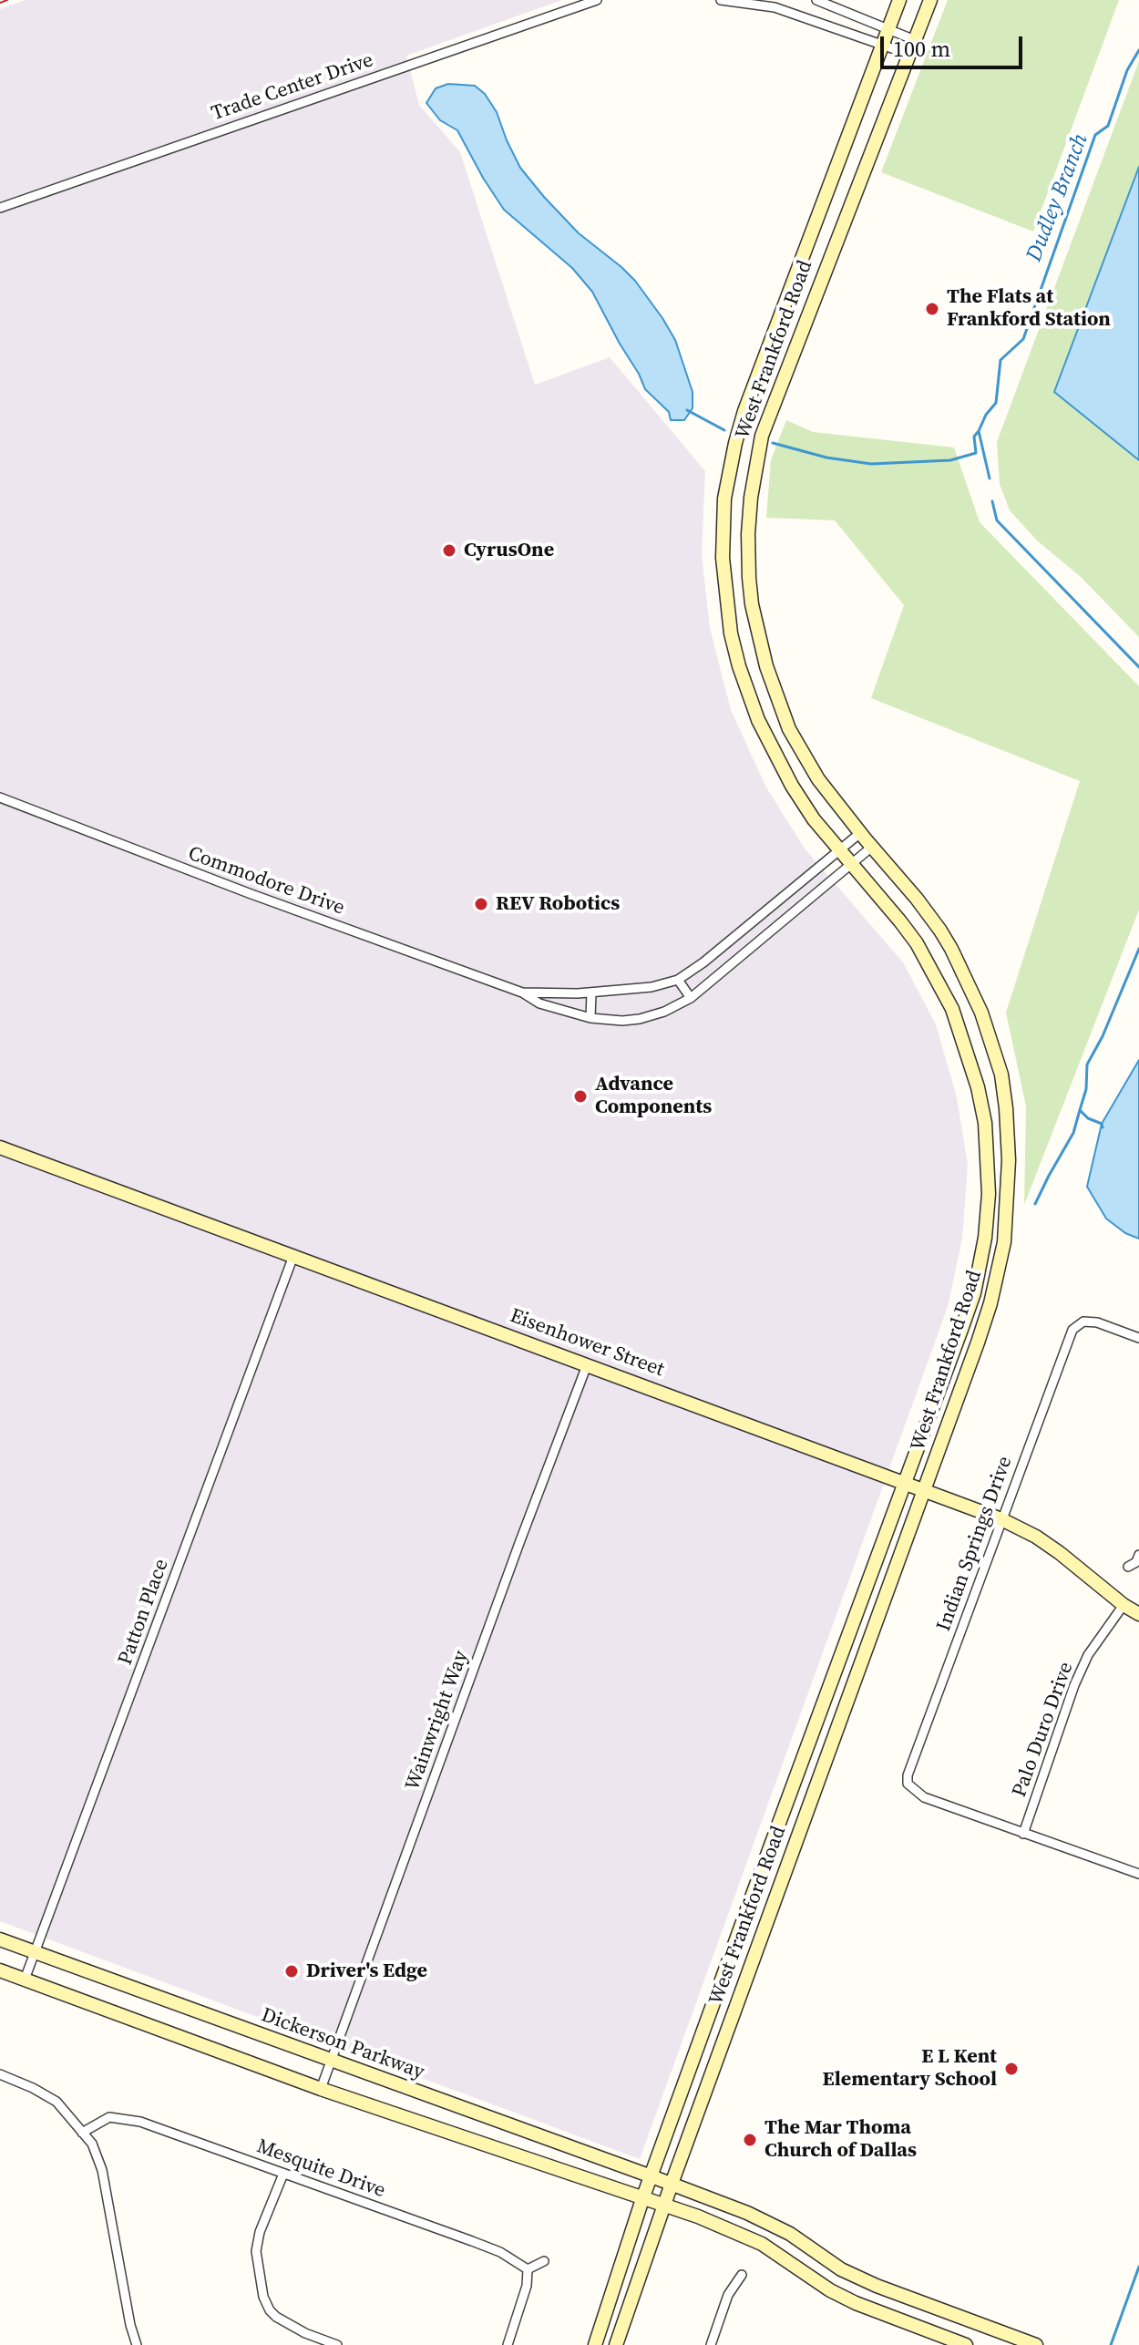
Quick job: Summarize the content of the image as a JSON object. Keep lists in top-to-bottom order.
{
  "streets": {
    "main road": ["West Frankford Road", "Eisenhower Street", "Dickerson Parkway"],
    "street": [
      "Trade Center Drive",
      "Commodore Drive",
      "Indian Springs Drive",
      "Patton Place",
      "Wainwright Way",
      "Palo Duro Drive",
      "Mesquite Drive"
    ]
  },
  "crossings": [
    ["West Frankford Road", "Commodore Drive"],
    ["West Frankford Road", "Eisenhower Street"],
    ["West Frankford Road", "Dickerson Parkway"],
    ["Eisenhower Street", "Indian Springs Drive"],
    ["Eisenhower Street", "Patton Place"],
    ["Eisenhower Street", "Wainwright Way"],
    ["Eisenhower Street", "Palo Duro Drive"],
    ["Indian Springs Drive", "Palo Duro Drive"],
    ["Patton Place", "Dickerson Parkway"],
    ["Wainwright Way", "Dickerson Parkway"]
  ],
  "water": ["Dudley Branch"],
  "places": [
    "The Flats at Frankford Station",
    "CyrusOne",
    "REV Robotics",
    "Advance Components",
    "Driver's Edge",
    "E L Kent Elementary School",
    "The Mar Thoma Church of Dallas"
  ],
  "scale_bar": "100 m"
}
